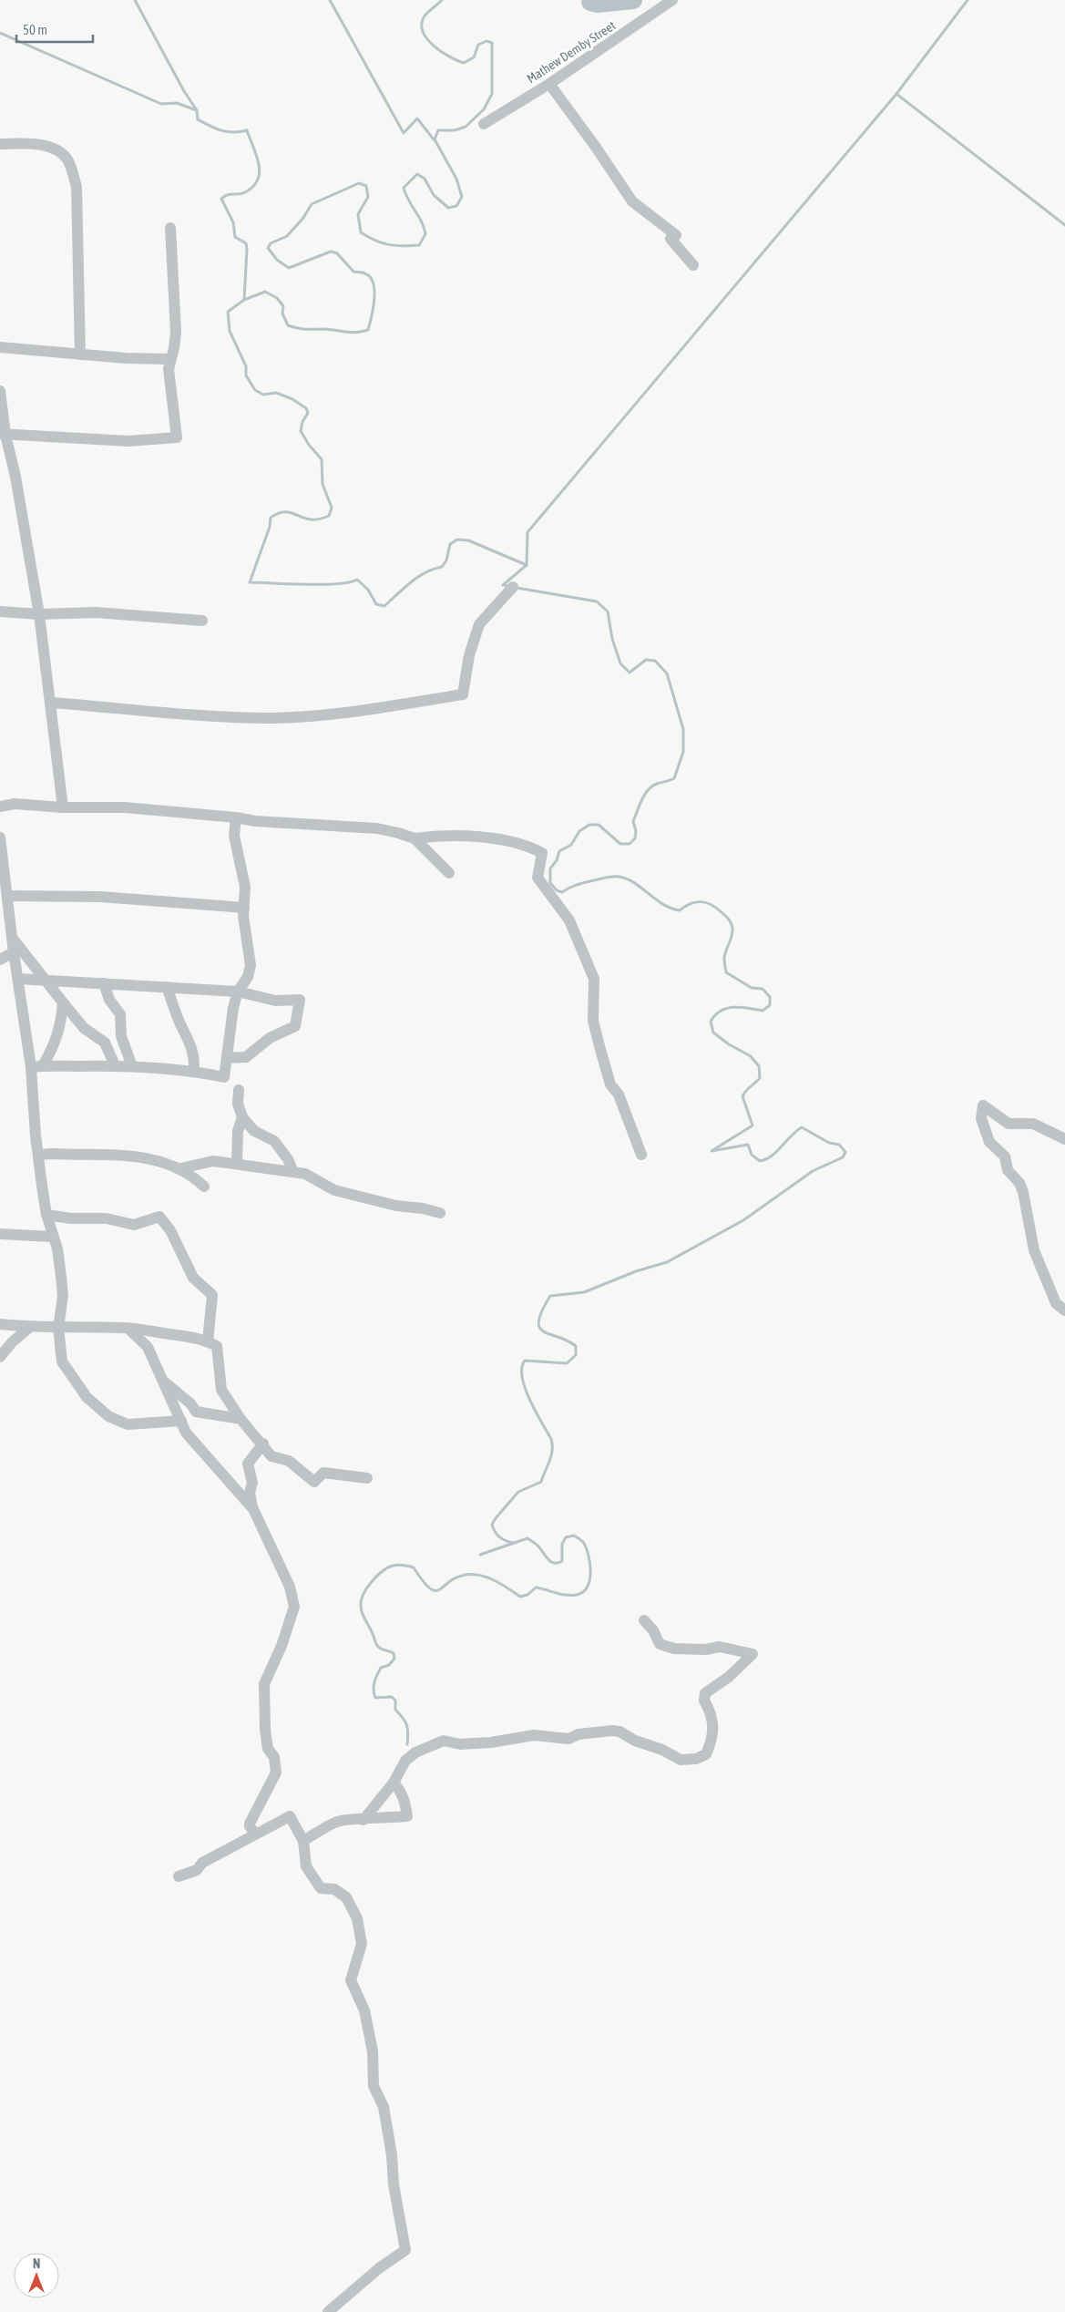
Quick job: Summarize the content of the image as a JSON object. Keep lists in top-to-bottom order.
{
  "streets": {
    "street": ["Mathew Demby Street"]
  },
  "scale_bar": "50 m",
  "north": "top"
}
